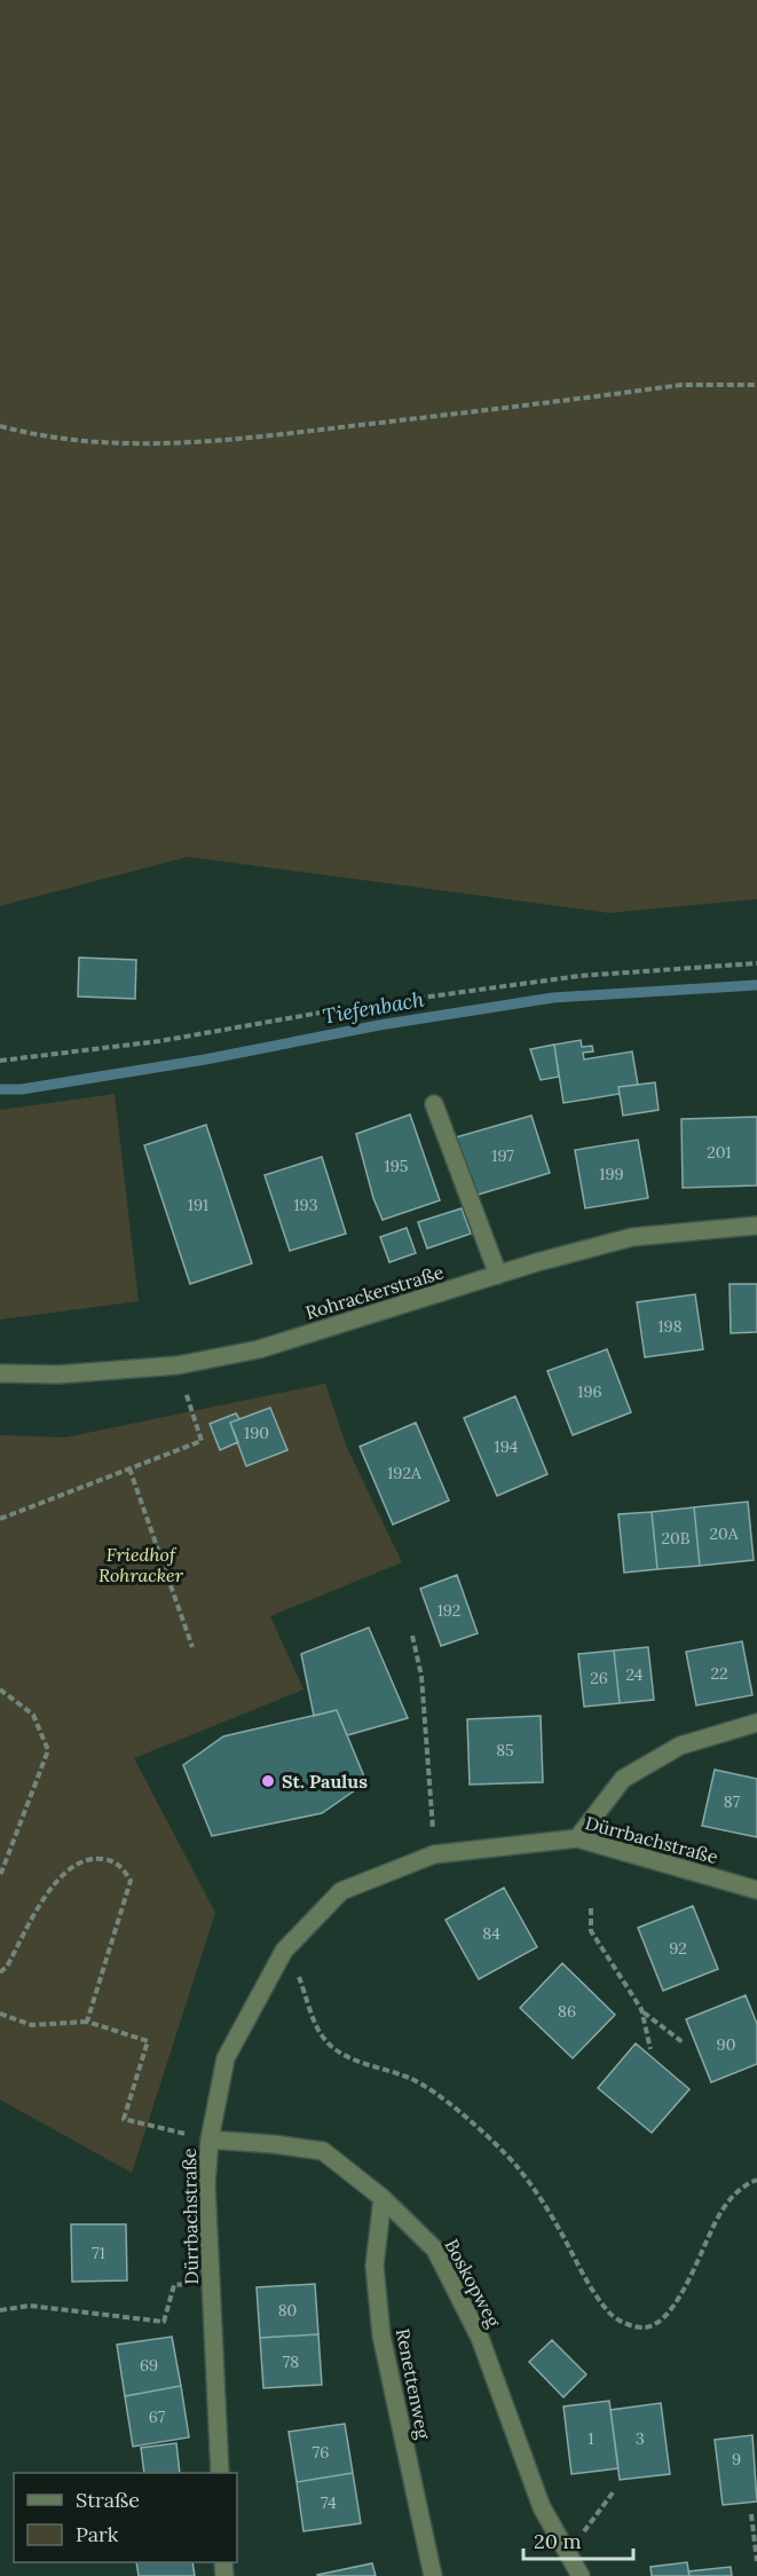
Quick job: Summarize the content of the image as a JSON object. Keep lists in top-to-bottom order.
{
  "streets": {
    "street": [
      "Rohrackerstraße",
      "Dürrbachstraße",
      "Boskopweg",
      "Renettenweg"
    ]
  },
  "crossings": [
    ["Dürrbachstraße", "Boskopweg"],
    ["Boskopweg", "Renettenweg"]
  ],
  "water": ["Tiefenbach"],
  "parks": ["Friedhof Rohracker"],
  "places": ["St. Paulus"],
  "house_numbers": [
    "201",
    "197",
    "195",
    "199",
    "191",
    "193",
    "198",
    "196",
    "190",
    "194",
    "192A",
    "20A",
    "20B",
    "192",
    "22",
    "24",
    "26",
    "85",
    "87",
    "84",
    "92",
    "86",
    "90",
    "71",
    "80",
    "78",
    "69",
    "67",
    "1",
    "3",
    "76",
    "9",
    "74"
  ],
  "legend": ["Straße", "Park"],
  "scale_bar": "20 m"
}
